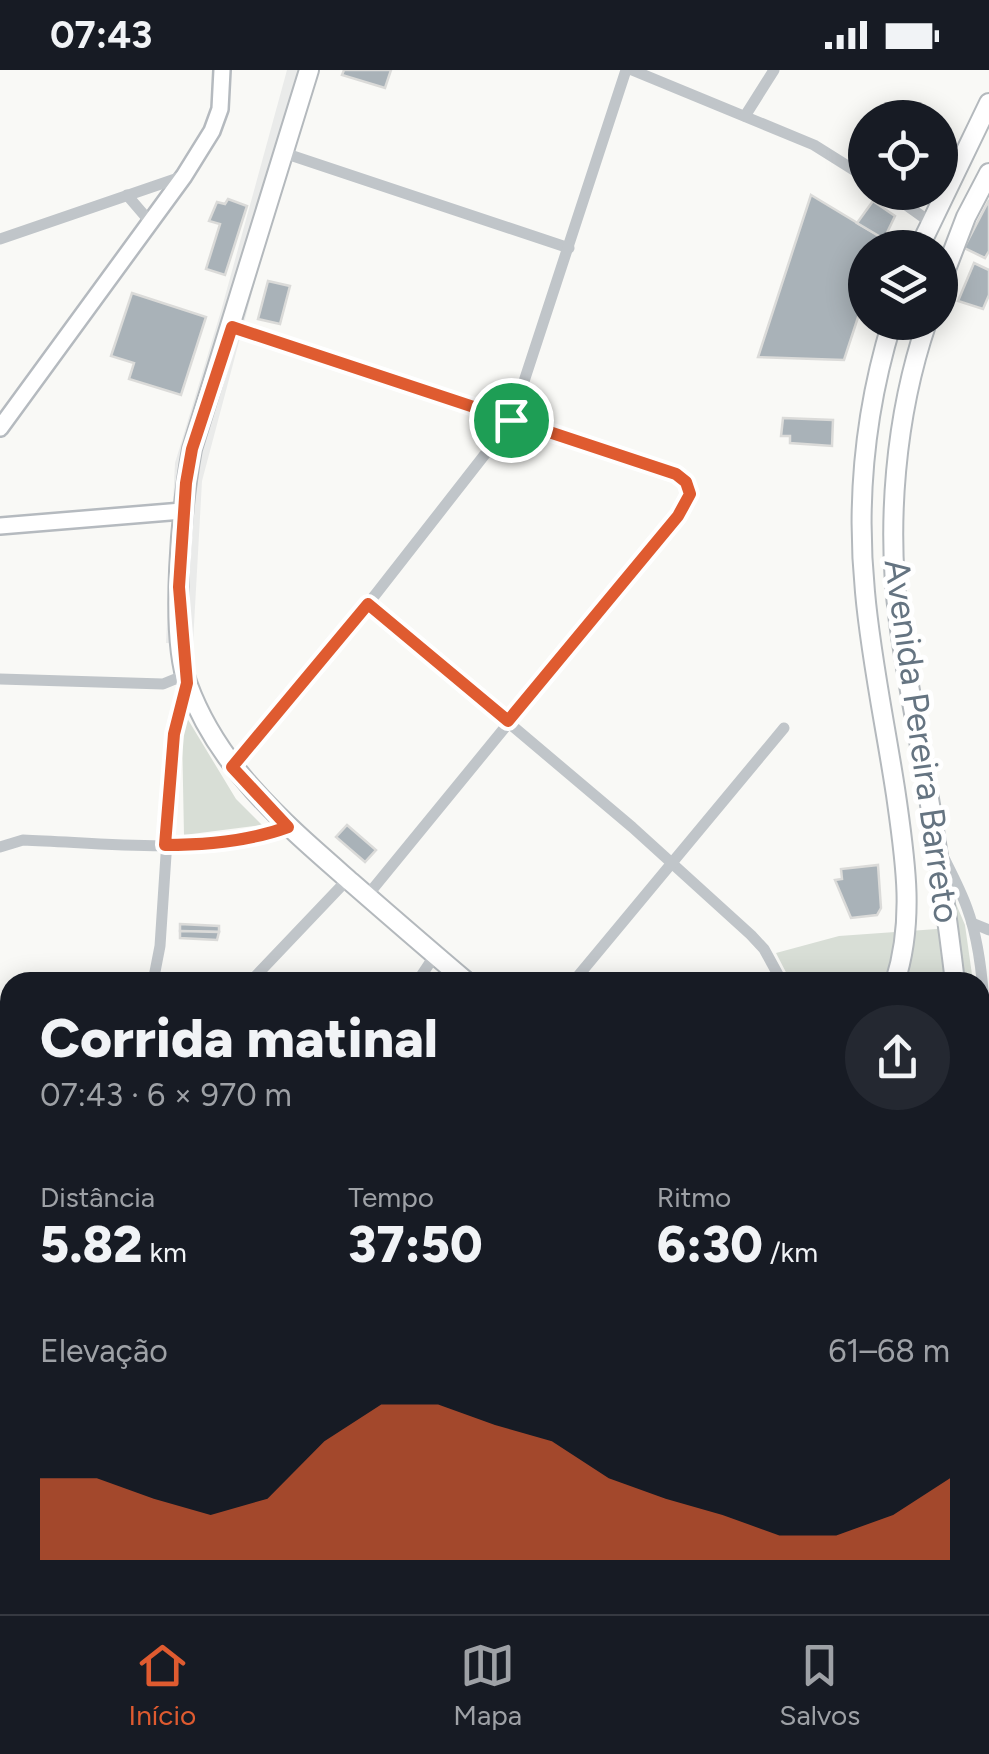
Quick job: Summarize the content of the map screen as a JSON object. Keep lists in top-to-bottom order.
{
  "streets": {
    "main road": ["Avenida Pereira Barreto"]
  },
  "page": {
    "status": "07:43",
    "heading": ["Corrida matinal", "07:43 · 6 × 970 m"],
    "stats": [
      ["Distância", "5.82 km"],
      ["Tempo", "37:50"],
      ["Ritmo", "6:30 /km"]
    ],
    "chart": ["Elevação", "61–68 m"],
    "tabs": ["Início", "Mapa", "Salvos"]
  }
}
